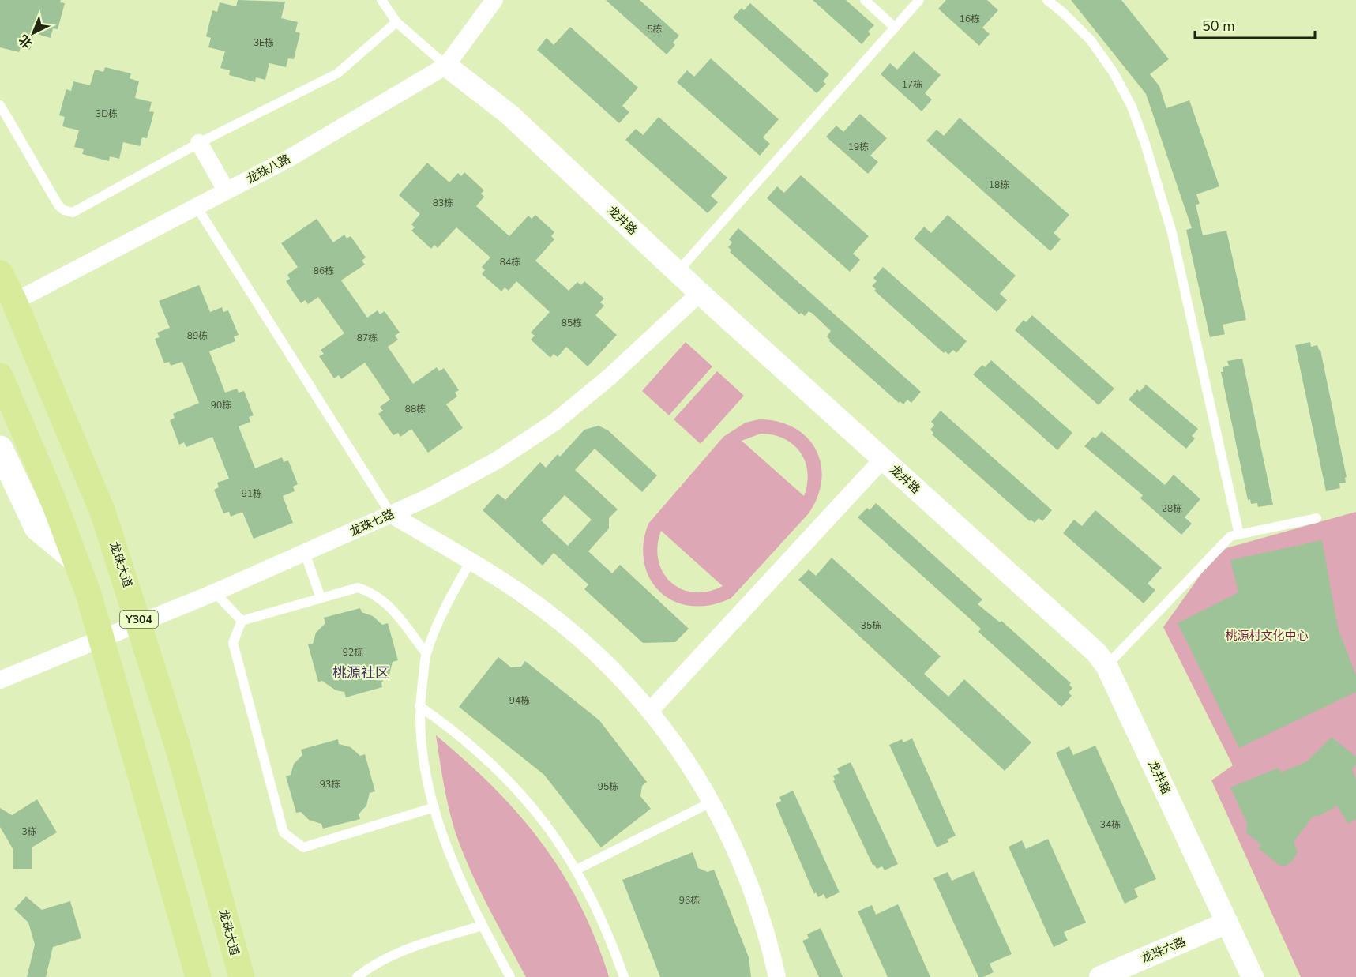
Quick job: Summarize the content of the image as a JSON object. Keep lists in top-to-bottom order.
{
  "streets": {
    "main road": ["龙珠大道", "Y304"],
    "street": [
      "龙珠八路",
      "龙井路",
      "龙珠七路",
      "龙珠六路"
    ]
  },
  "crossings": [
    ["龙珠八路", "龙井路"],
    ["龙珠八路", "龙珠大道"],
    ["龙井路", "龙珠七路"],
    ["龙井路", "龙珠六路"],
    ["龙珠七路", "龙珠大道"]
  ],
  "districts": ["桃源社区"],
  "parks": ["桃源村文化中心"],
  "house_numbers": [
    "16栋",
    "5栋",
    "3E栋",
    "17栋",
    "3D栋",
    "19栋",
    "18栋",
    "83栋",
    "84栋",
    "86栋",
    "85栋",
    "89栋",
    "87栋",
    "90栋",
    "88栋",
    "91栋",
    "28栋",
    "35栋",
    "92栋",
    "94栋",
    "93栋",
    "95栋",
    "34栋",
    "3栋",
    "96栋"
  ],
  "scale_bar": "50 m",
  "north": "bottom left"
}
